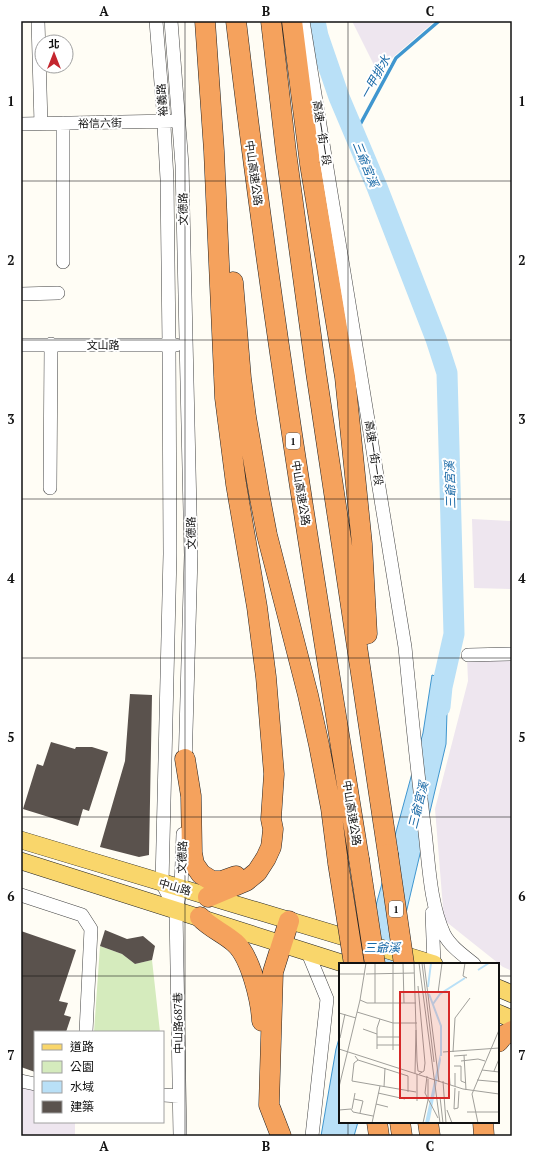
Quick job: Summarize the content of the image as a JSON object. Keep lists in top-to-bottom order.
{
  "streets": {
    "highway": ["中山高速公路", "1"],
    "main road": ["中山路"],
    "street": [
      "裕義路",
      "裕信六街",
      "高速一街一段",
      "文德路",
      "文山路",
      "中山路687巷"
    ]
  },
  "crossings": [
    ["裕義路", "裕信六街"],
    ["裕義路", "文德路"],
    ["文德路", "文山路"],
    ["文德路", "中山路"],
    ["文德路", "中山路687巷"],
    ["1", "中山路"],
    ["中山路", "中山路687巷"]
  ],
  "water": ["一甲排水", "三爺宮溪", "三爺溪"],
  "legend": [
    "道路",
    "公園",
    "水域",
    "建築"
  ],
  "north": "top",
  "grid": {
    "columns": ["A", "B", "C"],
    "rows": [
      "1",
      "2",
      "3",
      "4",
      "5",
      "6",
      "7"
    ]
  }
}
